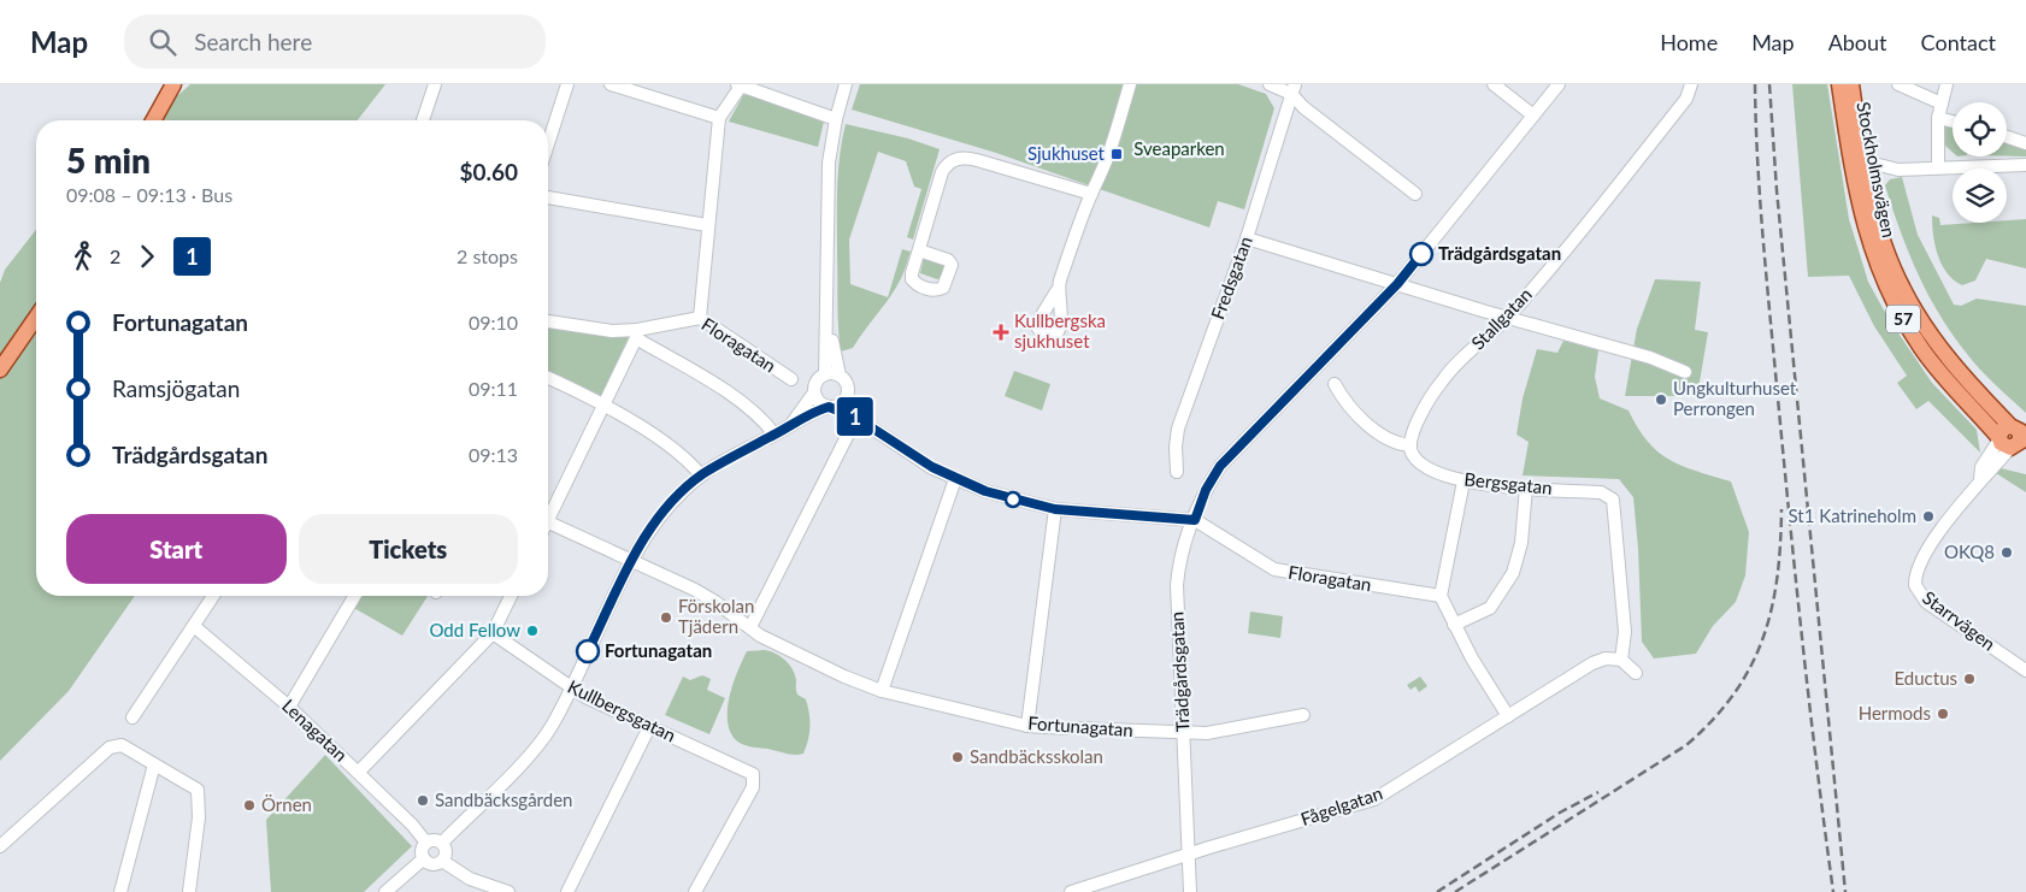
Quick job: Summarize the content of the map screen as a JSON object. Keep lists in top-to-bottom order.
{
  "streets": {
    "main road": ["Stockholmsvägen", "57"],
    "street": [
      "Fredsgatan",
      "Stallgatan",
      "Floragatan",
      "Bergsgatan",
      "Starrvägen",
      "Trädgårdsgatan",
      "Kullbergsgatan",
      "Fortunagatan",
      "Lenagatan",
      "Fågelgatan"
    ]
  },
  "crossings": [
    ["Stockholmsvägen", "Starrvägen"],
    ["Stallgatan", "Bergsgatan"],
    ["Floragatan", "Trädgårdsgatan"],
    ["Bergsgatan", "Fågelgatan"],
    ["Trädgårdsgatan", "Fortunagatan"],
    ["Trädgårdsgatan", "Fågelgatan"]
  ],
  "parks": ["Sveaparken"],
  "places": {
    "transit": ["Sjukhuset"],
    "other": [
      "Trädgårdsgatan",
      "Ungkulturhuset Perrongen",
      "St1 Katrineholm",
      "OKQ8",
      "Förskolan Tjädern",
      "Odd Fellow",
      "Fortunagatan",
      "Eductus",
      "Hermods",
      "Sandbäcksskolan",
      "Sandbäcksgården",
      "Örnen"
    ],
    "health": ["Kullbergska sjukhuset"]
  },
  "lines": ["bus line 1"],
  "page": {
    "header": "Map",
    "search": "Search here",
    "nav": [
      "Home",
      "Map",
      "About",
      "Contact"
    ],
    "on_map": "1",
    "heading": ["5 min", "09:08 – 09:13 · Bus", "$0.60"],
    "legs": ["2", "1", "2 stops"],
    "list": [
      {
        "name": "Fortunagatan",
        "value": "09:10"
      },
      {
        "name": "Ramsjögatan",
        "value": "09:11"
      },
      {
        "name": "Trädgårdsgatan",
        "value": "09:13"
      }
    ],
    "buttons": ["Start", "Tickets"]
  }
}
